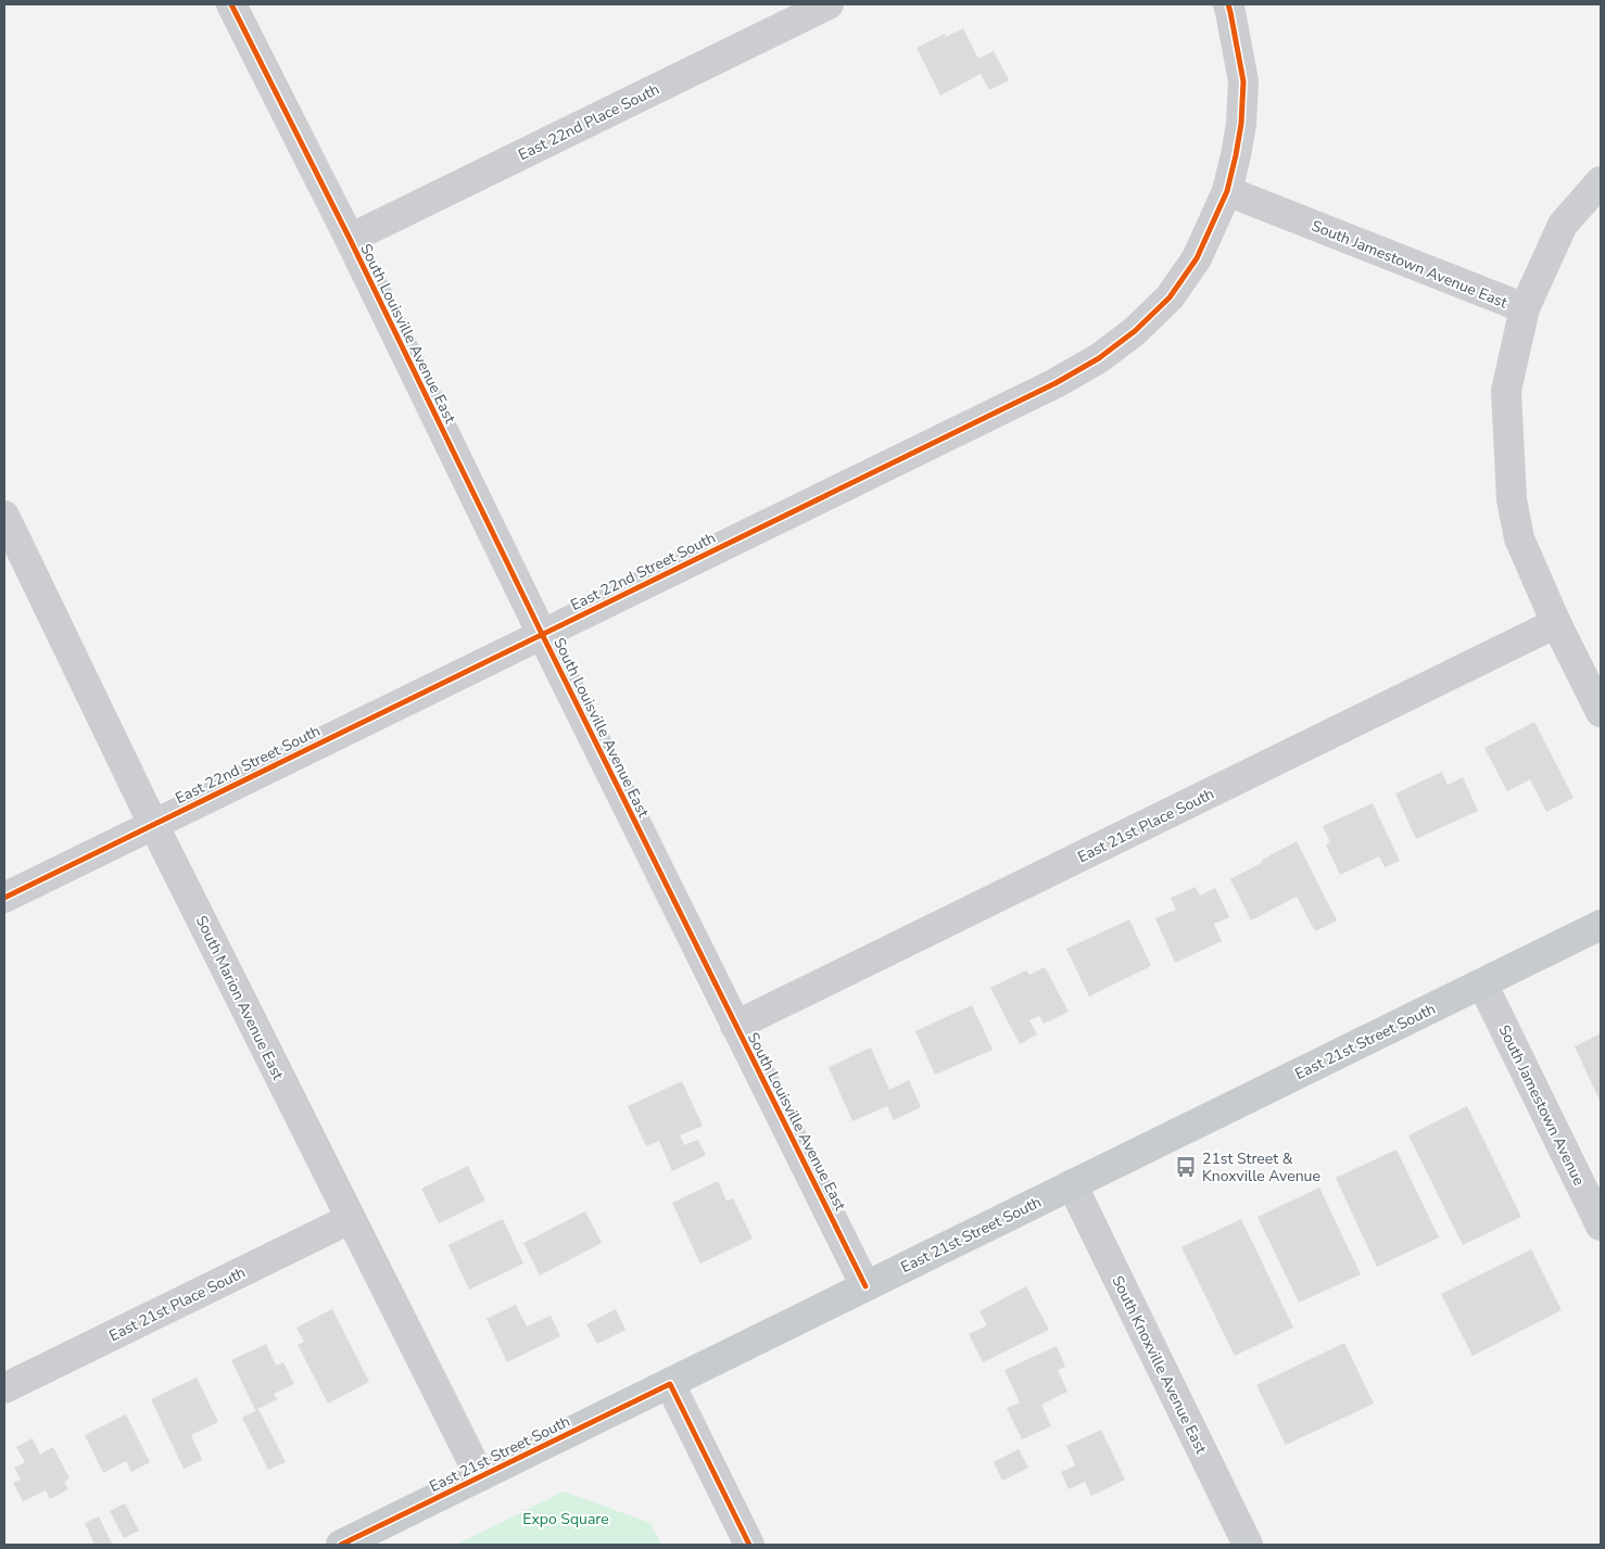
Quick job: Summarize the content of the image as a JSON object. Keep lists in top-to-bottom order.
{
  "streets": {
    "main road": ["East 21st Street South"],
    "street": [
      "East 22nd Place South",
      "South Jamestown Avenue East",
      "South Louisville Avenue East",
      "East 22nd Street South",
      "East 21st Place South",
      "South Marion Avenue East",
      "South Jamestown Avenue",
      "South Knoxville Avenue East"
    ]
  },
  "crossings": [
    ["East 22nd Place South", "South Louisville Avenue East"],
    ["South Jamestown Avenue East", "East 22nd Street South"],
    ["South Jamestown Avenue East", "East 21st Place South"],
    ["South Louisville Avenue East", "East 22nd Street South"],
    ["South Louisville Avenue East", "East 21st Place South"],
    ["South Louisville Avenue East", "East 21st Street South"],
    ["East 22nd Street South", "South Marion Avenue East"],
    ["East 21st Place South", "South Marion Avenue East"],
    ["South Marion Avenue East", "East 21st Street South"],
    ["East 21st Street South", "South Jamestown Avenue"],
    ["East 21st Street South", "South Knoxville Avenue East"]
  ],
  "parks": ["Expo Square"],
  "places": {
    "bus stop": ["21st Street & Knoxville Avenue"]
  }
}
